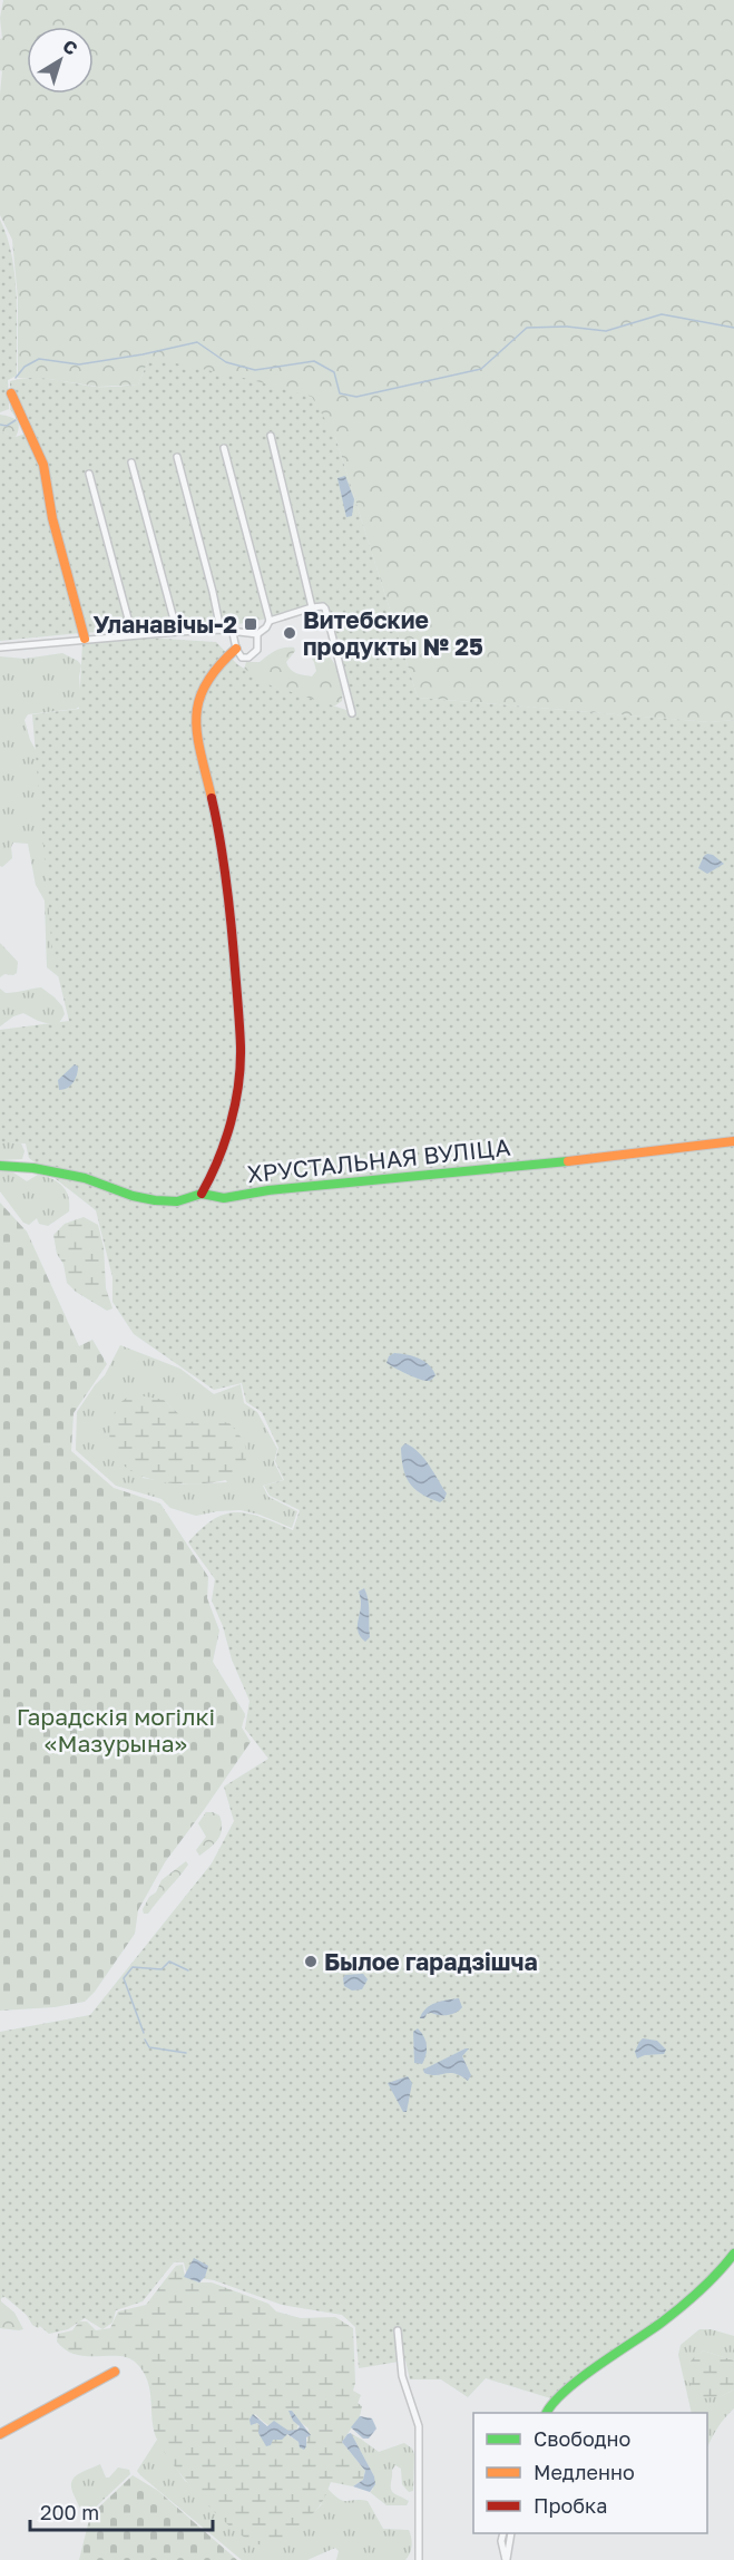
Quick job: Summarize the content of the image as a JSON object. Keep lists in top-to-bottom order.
{
  "streets": {
    "street": ["ХРУСТАЛЬНАЯ ВУЛІЦА"]
  },
  "parks": ["Гарадскія могілкі «Мазурына»"],
  "places": {
    "transit": ["Уланавічы-2"],
    "other": ["Витебские продукты № 25", "Былое гарадзішча"]
  },
  "legend": ["Свободно", "Медленно", "Пробка"],
  "scale_bar": "200 m",
  "north": "top right"
}
